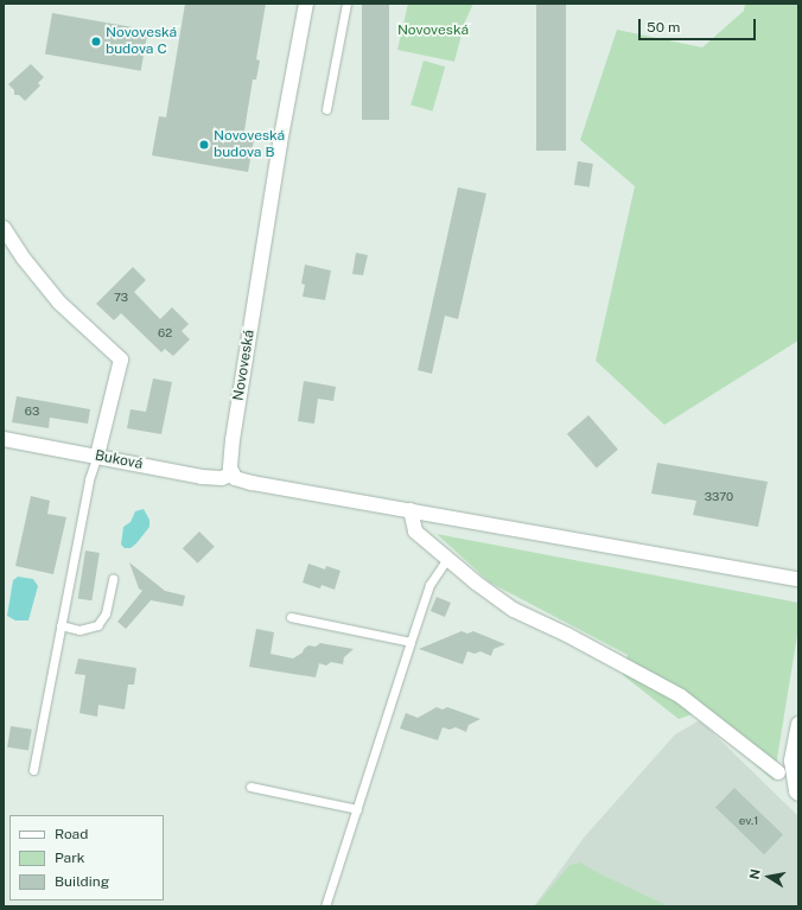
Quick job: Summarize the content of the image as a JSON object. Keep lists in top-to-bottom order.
{
  "streets": {
    "street": ["Novoveská", "Buková"]
  },
  "crossings": [
    ["Novoveská", "Buková"]
  ],
  "parks": ["Novoveská"],
  "places": ["Novoveská budova C", "Novoveská budova B"],
  "house_numbers": [
    "73",
    "62",
    "63",
    "3370",
    "ev.1"
  ],
  "legend": ["Road", "Park", "Building"],
  "scale_bar": "50 m",
  "north": "left"
}
